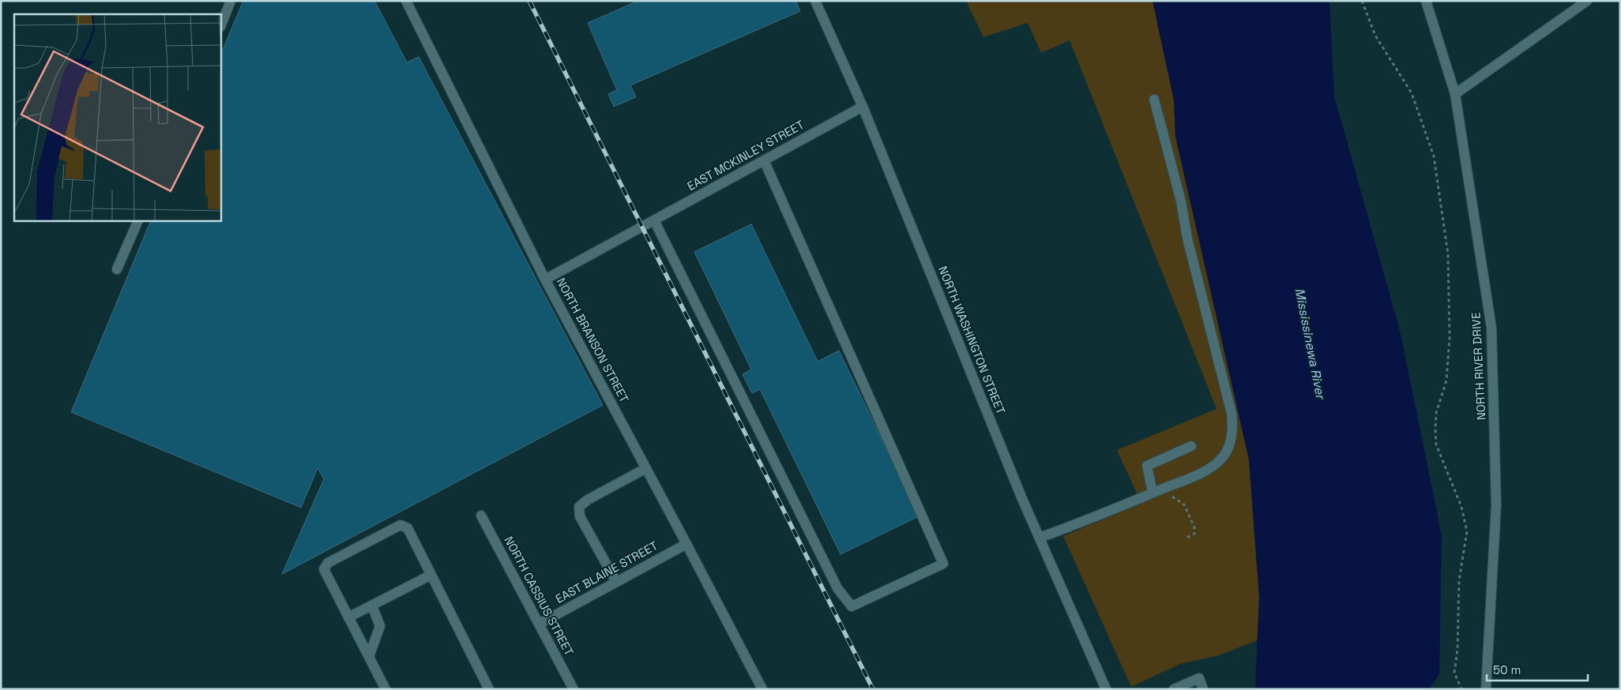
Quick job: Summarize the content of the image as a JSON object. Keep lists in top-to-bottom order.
{
  "streets": {
    "street": [
      "EAST MCKINLEY STREET",
      "NORTH BRANSON STREET",
      "NORTH WASHINGTON STREET",
      "NORTH RIVER DRIVE",
      "EAST BLAINE STREET",
      "NORTH CASSIUS STREET"
    ]
  },
  "crossings": [
    ["EAST MCKINLEY STREET", "NORTH BRANSON STREET"],
    ["EAST MCKINLEY STREET", "NORTH WASHINGTON STREET"],
    ["NORTH BRANSON STREET", "EAST BLAINE STREET"],
    ["EAST BLAINE STREET", "NORTH CASSIUS STREET"]
  ],
  "water": ["Mississinewa River"],
  "scale_bar": "50 m"
}
